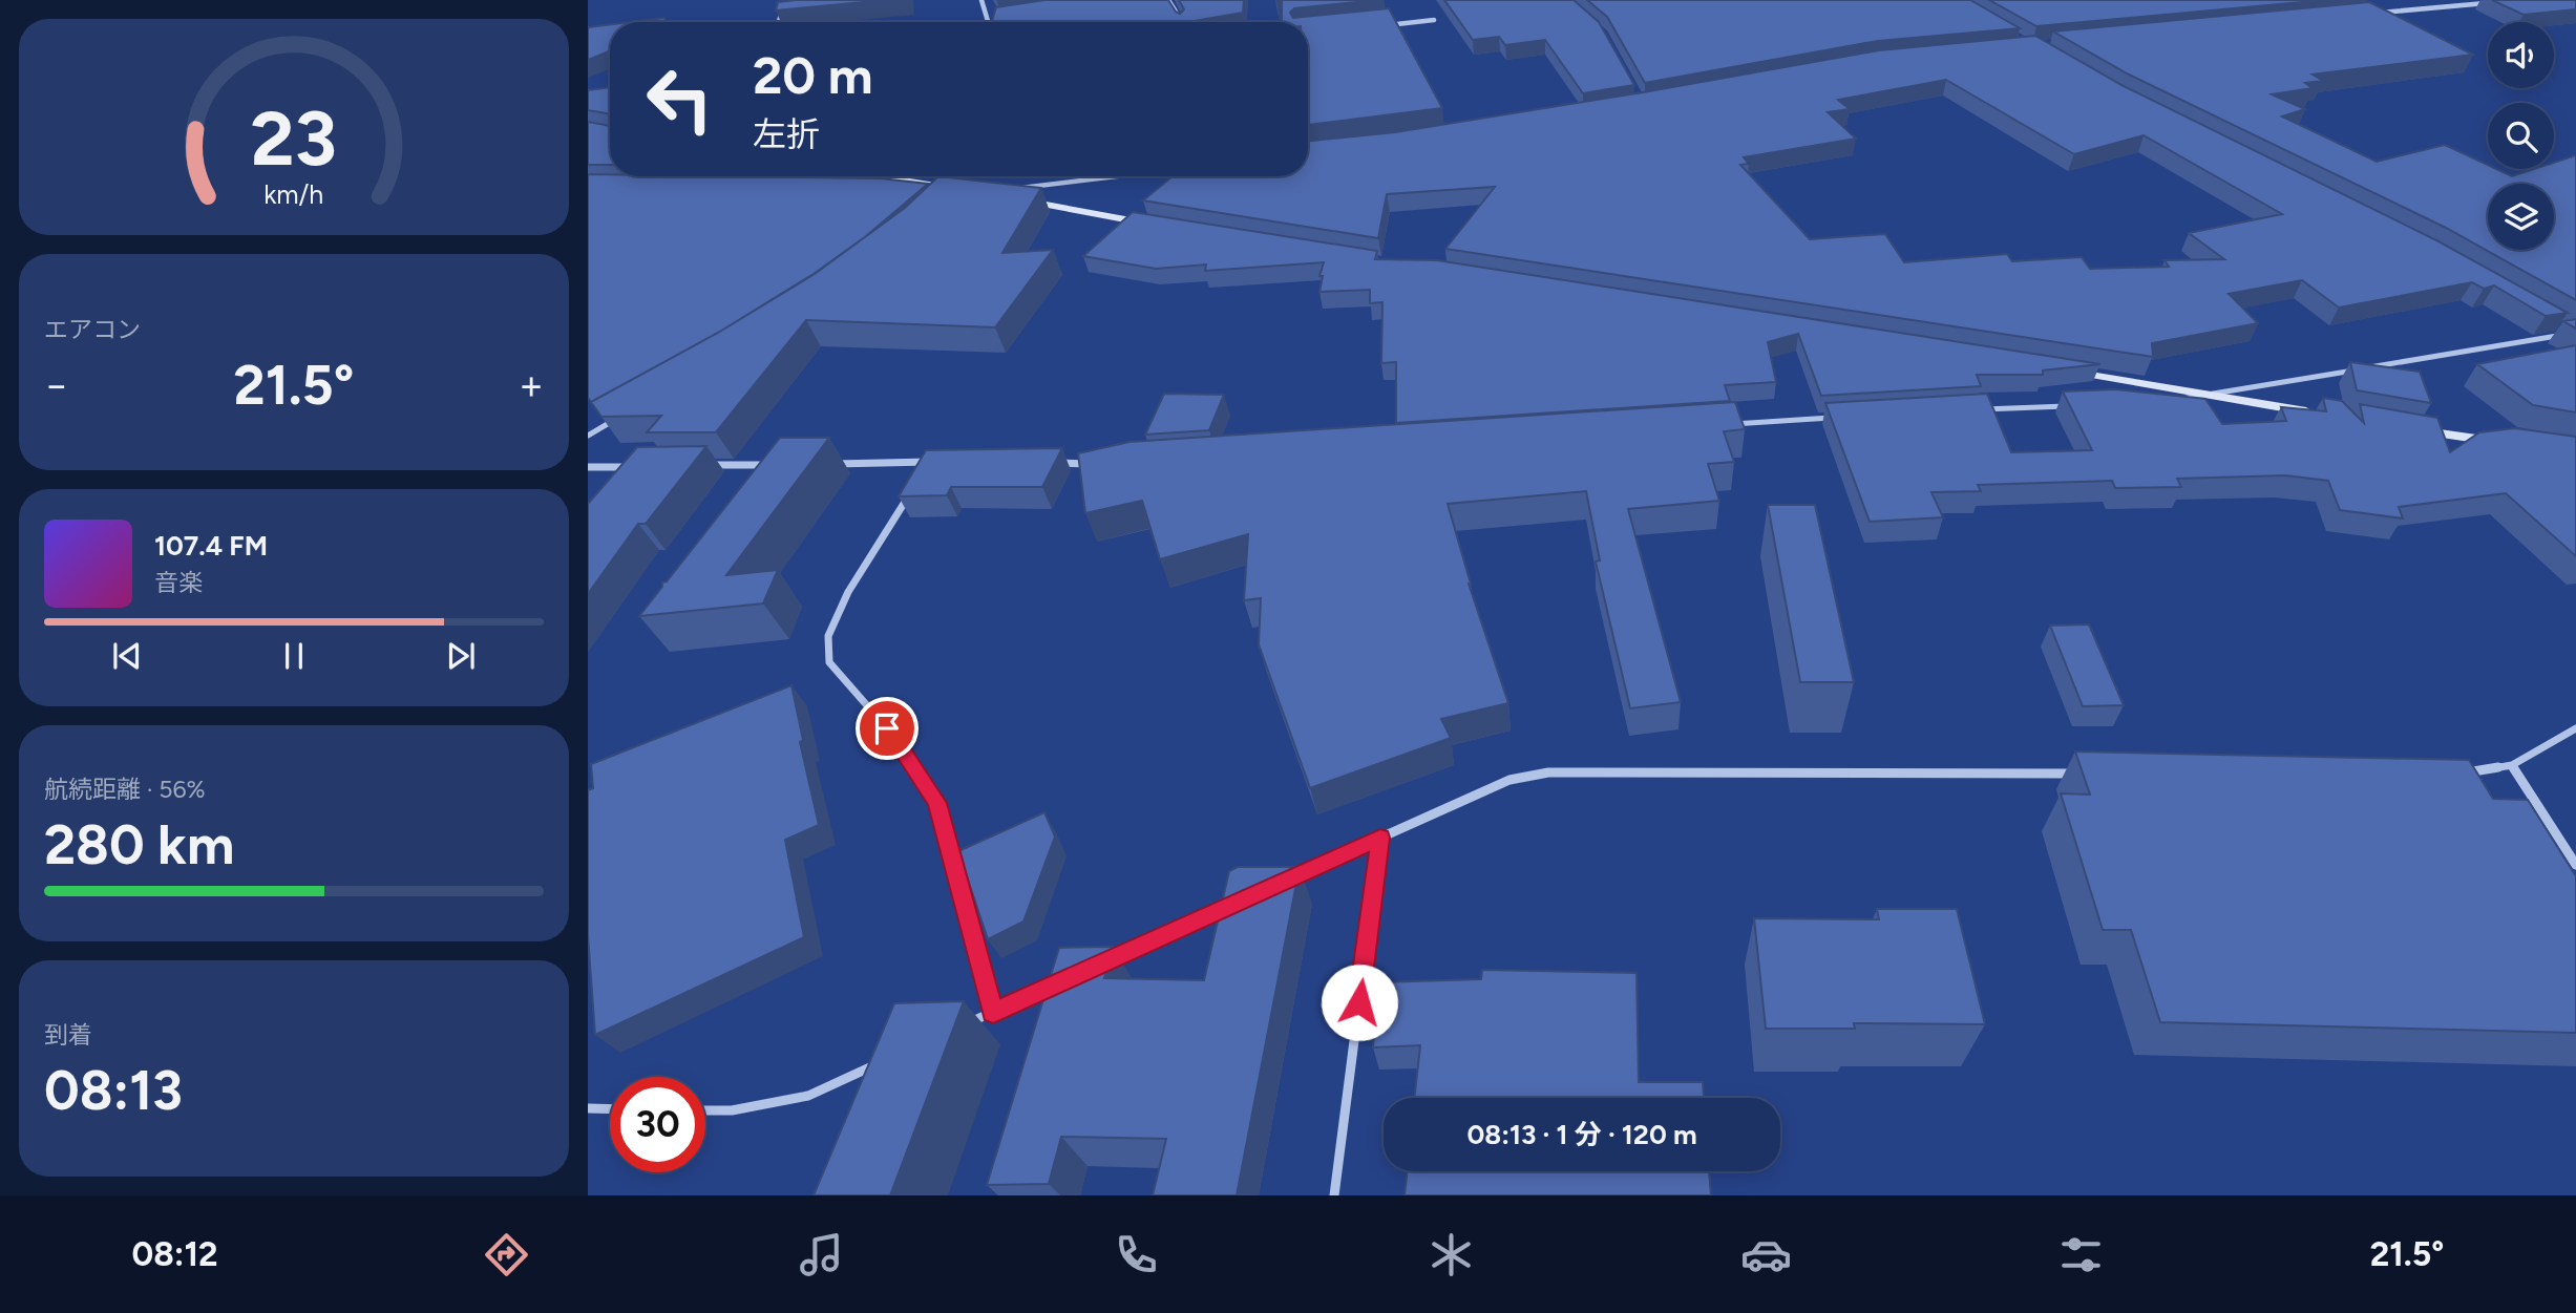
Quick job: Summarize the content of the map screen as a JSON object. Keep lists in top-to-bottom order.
{
  "page": {
    "turn": ["20 m", "左折"],
    "tile": [
      "エアコン",
      ["航続距離 · 56%", "280 km"],
      ["到着", "08:13"]
    ],
    "heat": ["−", "21.5°", "+"],
    "song": ["107.4 FM", "音楽"],
    "limit": "30",
    "trip": "08:13 · 1 分 · 120 m",
    "tabs": ["08:12", "21.5°"],
    "gauge": ["23", "km/h"]
  }
}
